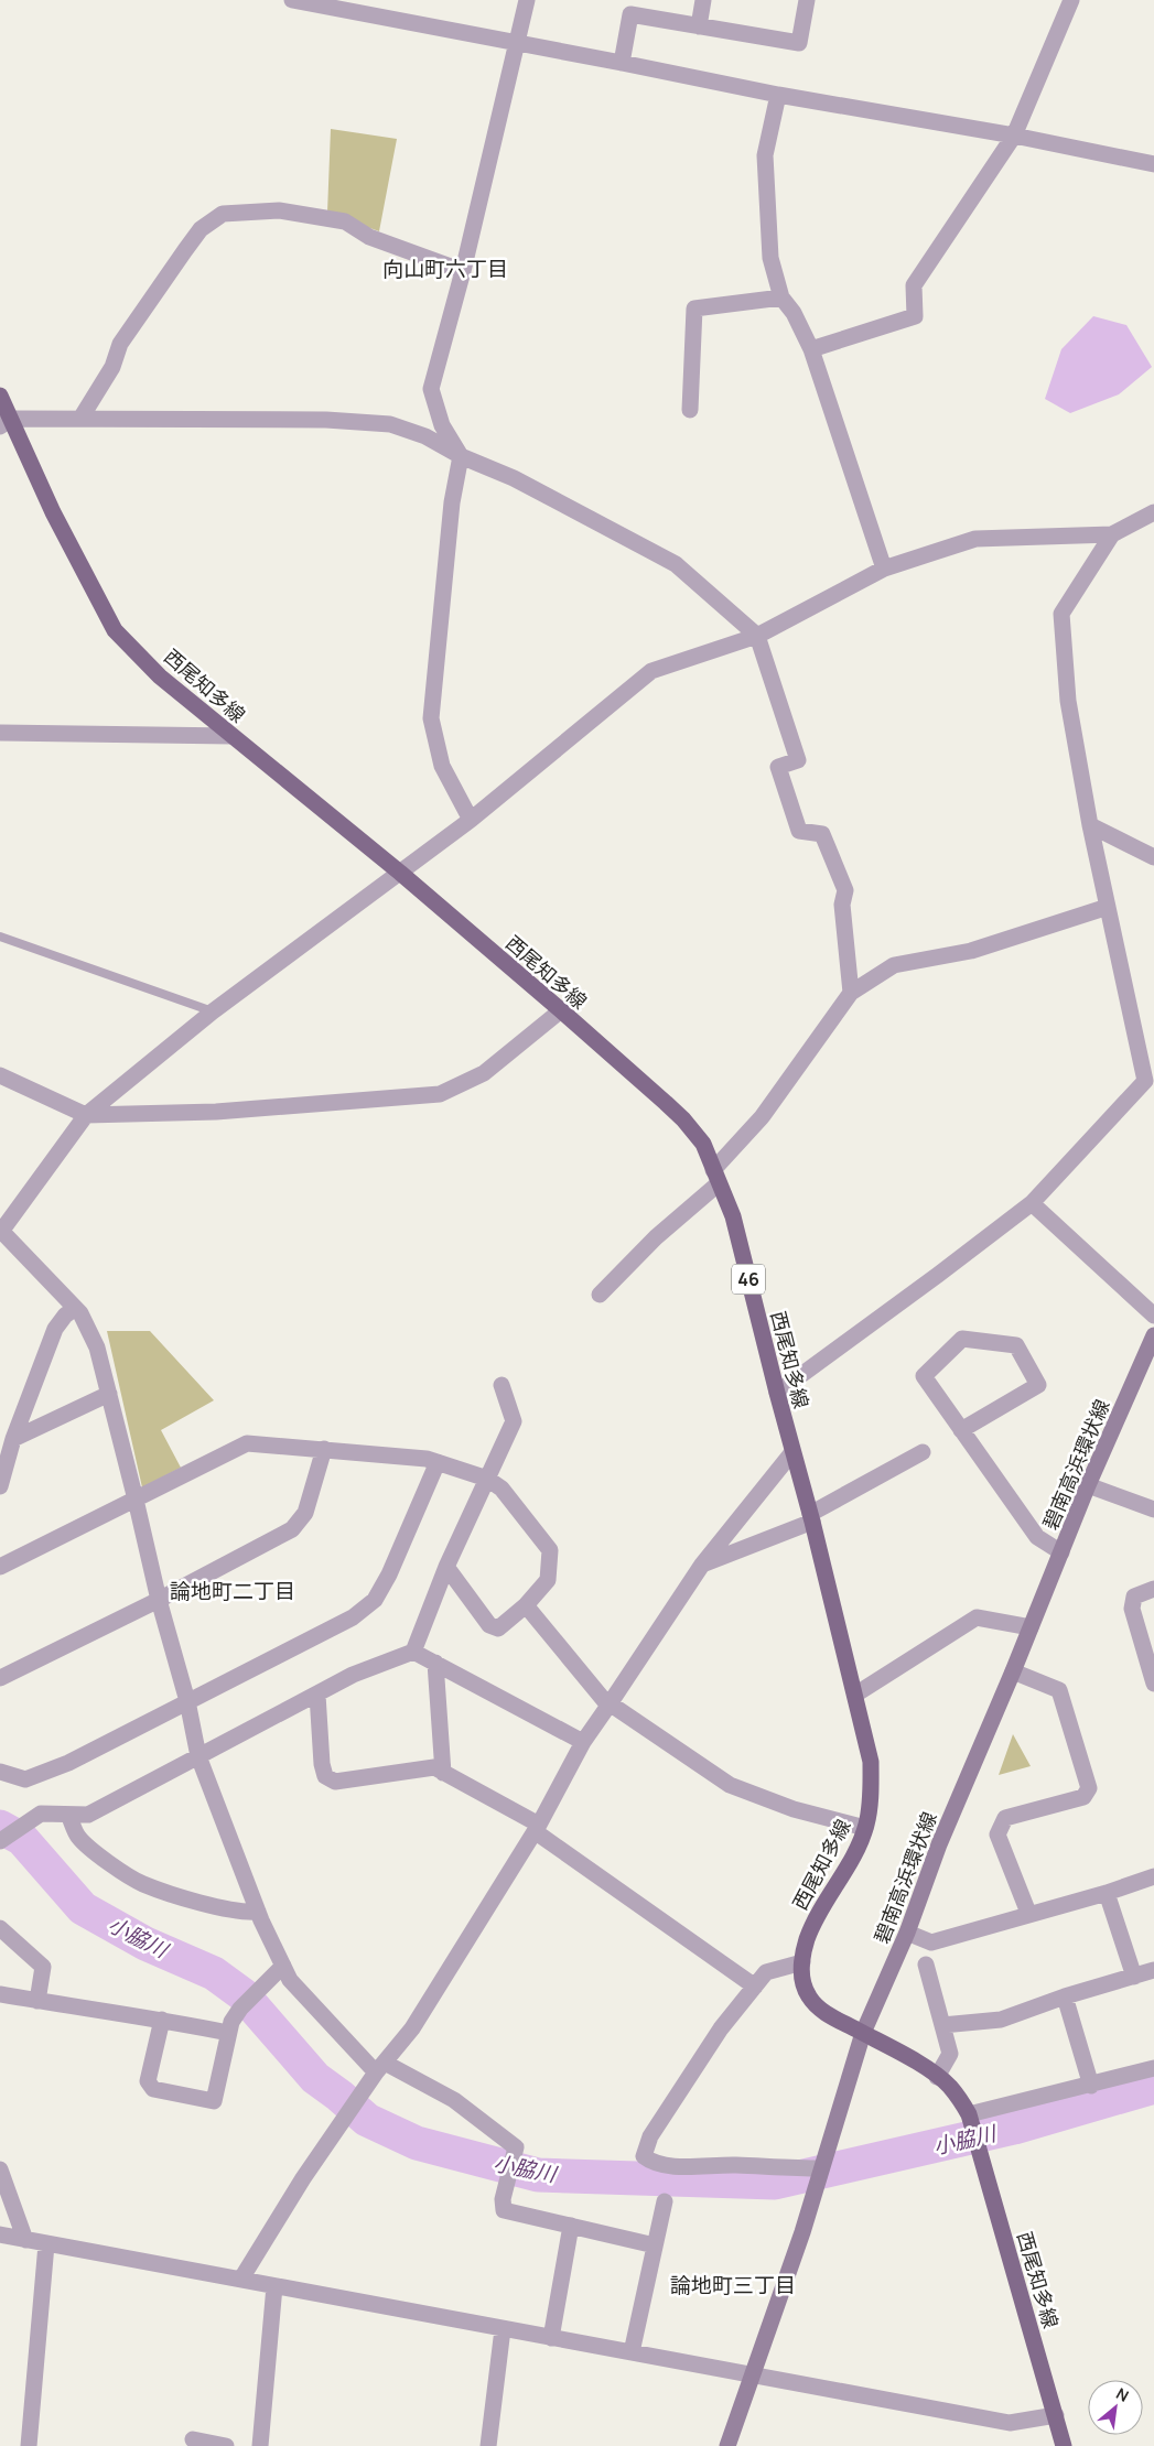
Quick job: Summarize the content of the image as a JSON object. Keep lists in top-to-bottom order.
{
  "streets": {
    "main road": ["西尾知多線", "46", "碧南高浜環状線"]
  },
  "crossings": [
    ["西尾知多線", "碧南高浜環状線"]
  ],
  "districts": ["向山町六丁目", "論地町二丁目", "論地町三丁目"],
  "water": ["小脇川"],
  "north": "top right"
}
